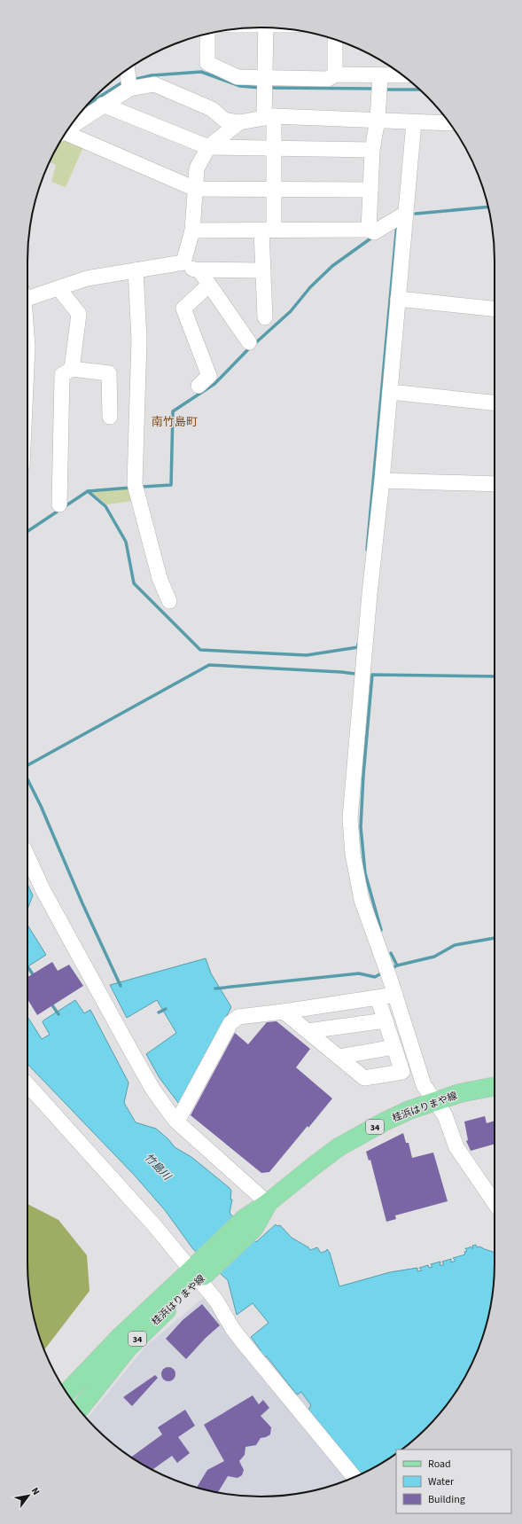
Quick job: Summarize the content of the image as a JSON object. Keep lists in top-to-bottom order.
{
  "streets": {
    "main road": ["桂浜はりまや線", "34"]
  },
  "districts": ["南竹島町"],
  "water": ["竹島川"],
  "legend": ["Road", "Water", "Building"],
  "north": "top right"
}
